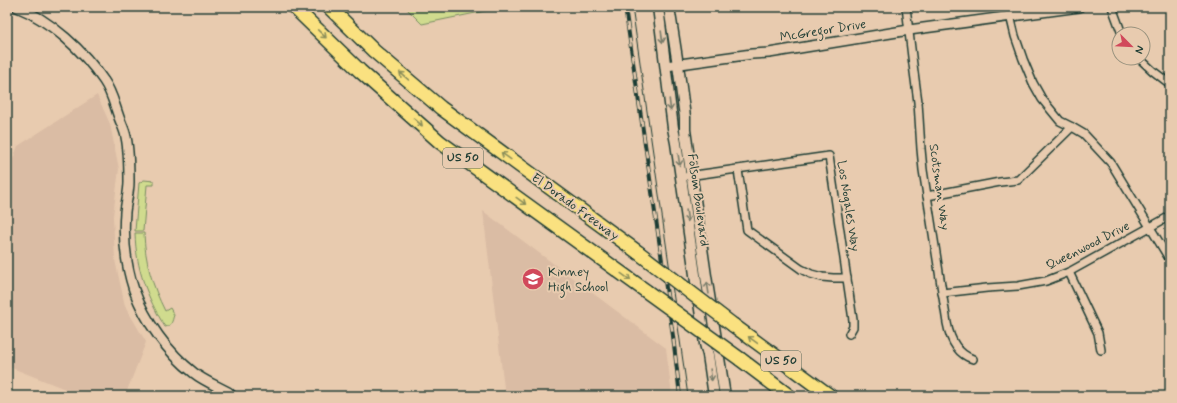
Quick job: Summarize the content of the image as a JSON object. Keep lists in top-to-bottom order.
{
  "streets": {
    "highway": ["US 50", "El Dorado Freeway"],
    "main road": ["Folsom Boulevard"],
    "street": [
      "McGregor Drive",
      "Scotsman Way",
      "Los Nogales Way",
      "Queenwood Drive"
    ]
  },
  "crossings": [
    ["McGregor Drive", "Scotsman Way"],
    ["McGregor Drive", "Folsom Boulevard"],
    ["Scotsman Way", "Queenwood Drive"],
    ["Folsom Boulevard", "Los Nogales Way"]
  ],
  "places": {
    "school or university": ["Kinney High School"]
  },
  "north": "bottom right"
}
